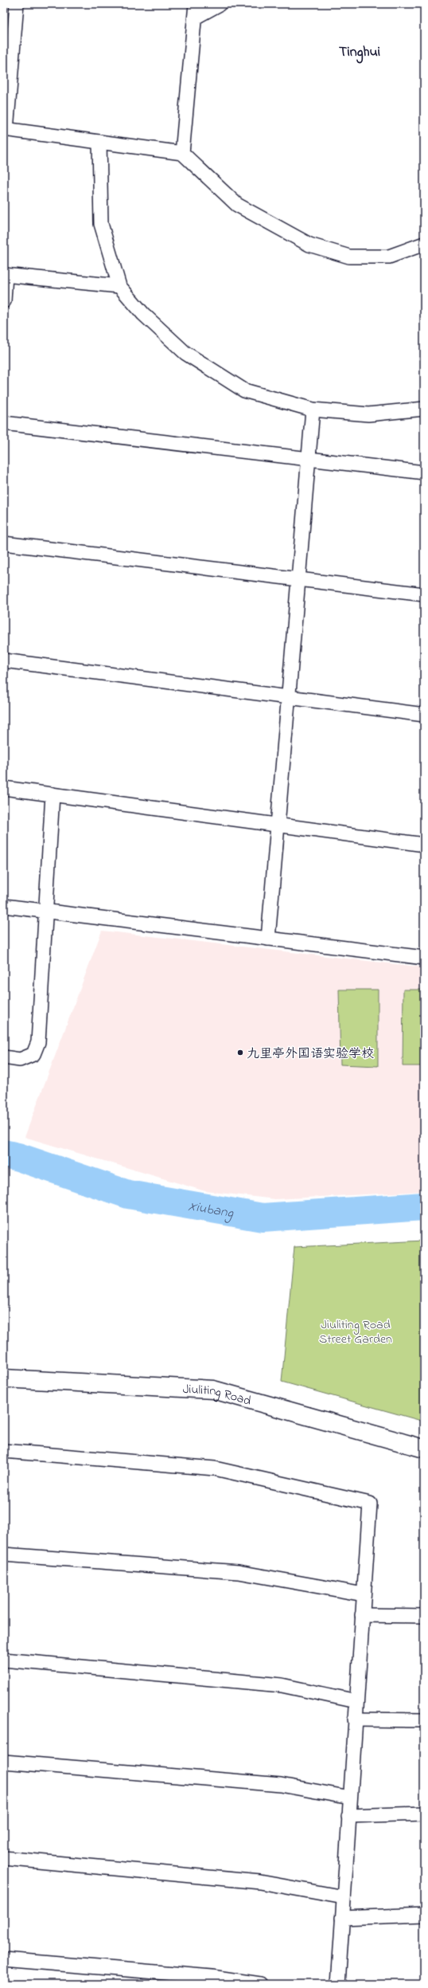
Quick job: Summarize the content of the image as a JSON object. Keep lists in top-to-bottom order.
{
  "streets": {
    "street": ["Jiuliting Road"]
  },
  "districts": ["Tinghui"],
  "water": ["Xiubang"],
  "parks": ["Jiuliting Road Street Garden"],
  "places": ["九里亭外国语实验学校"]
}
